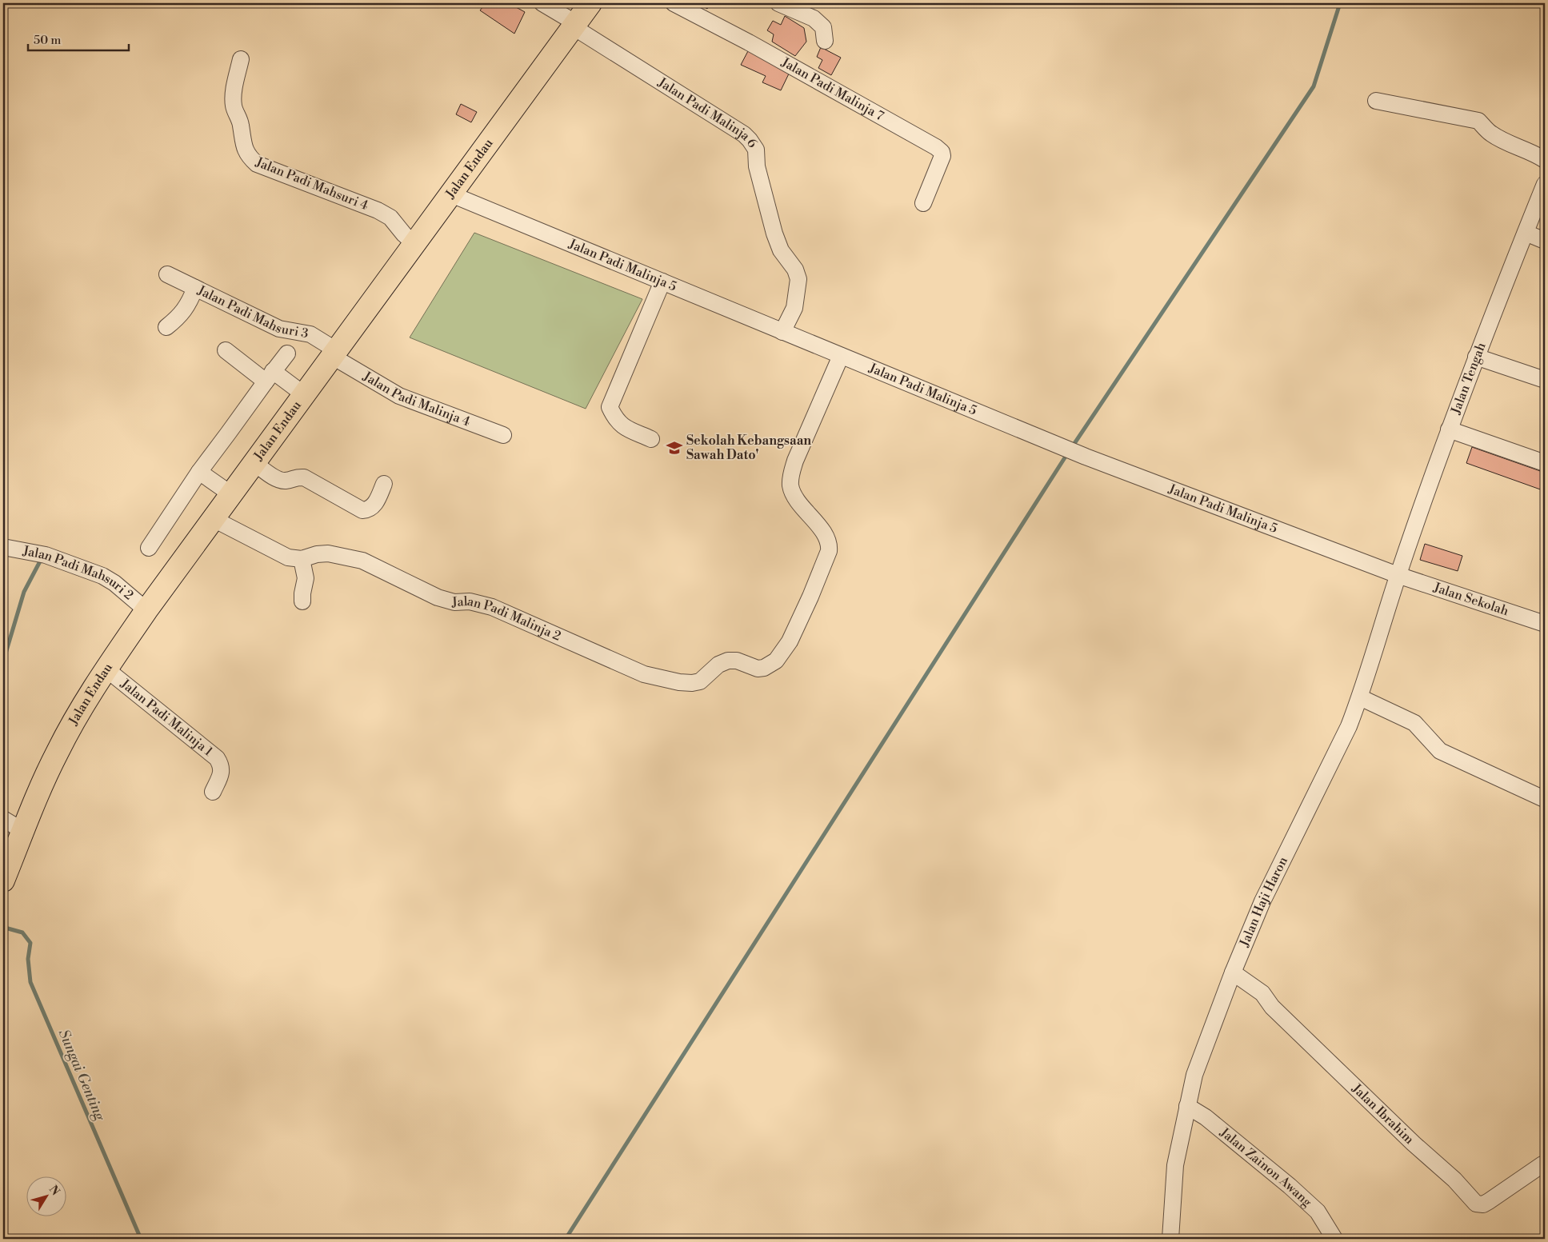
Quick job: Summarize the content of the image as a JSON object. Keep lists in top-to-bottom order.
{
  "streets": {
    "highway": ["Jalan Endau"],
    "street": [
      "Jalan Padi Malinja 7",
      "Jalan Padi Malinja 6",
      "Jalan Padi Mahsuri 4",
      "Jalan Padi Malinja 5",
      "Jalan Padi Mahsuri 3",
      "Jalan Tengah",
      "Jalan Padi Malinja 4",
      "Jalan Padi Mahsuri 2",
      "Jalan Sekolah",
      "Jalan Padi Malinja 2",
      "Jalan Padi Malinja 1",
      "Jalan Haji Haron",
      "Jalan Ibrahim",
      "Jalan Zainon Awang"
    ]
  },
  "crossings": [
    ["Jalan Padi Malinja 6", "Jalan Endau"],
    ["Jalan Padi Malinja 6", "Jalan Padi Malinja 5"],
    ["Jalan Endau", "Jalan Padi Mahsuri 4"],
    ["Jalan Endau", "Jalan Padi Malinja 5"],
    ["Jalan Endau", "Jalan Padi Mahsuri 3"],
    ["Jalan Endau", "Jalan Padi Malinja 4"],
    ["Jalan Endau", "Jalan Padi Mahsuri 2"],
    ["Jalan Endau", "Jalan Padi Malinja 2"],
    ["Jalan Endau", "Jalan Padi Malinja 1"],
    ["Jalan Padi Malinja 5", "Jalan Tengah"],
    ["Jalan Padi Malinja 5", "Jalan Sekolah"],
    ["Jalan Padi Malinja 5", "Jalan Padi Malinja 2"],
    ["Jalan Padi Malinja 5", "Jalan Haji Haron"],
    ["Jalan Padi Mahsuri 3", "Jalan Padi Malinja 4"],
    ["Jalan Tengah", "Jalan Sekolah"],
    ["Jalan Tengah", "Jalan Haji Haron"],
    ["Jalan Sekolah", "Jalan Haji Haron"],
    ["Jalan Haji Haron", "Jalan Ibrahim"],
    ["Jalan Haji Haron", "Jalan Zainon Awang"]
  ],
  "water": ["Sungai Genting"],
  "places": {
    "school or university": ["Sekolah Kebangsaan Sawah Dato'"]
  },
  "scale_bar": "50 m",
  "north": "top right"
}
